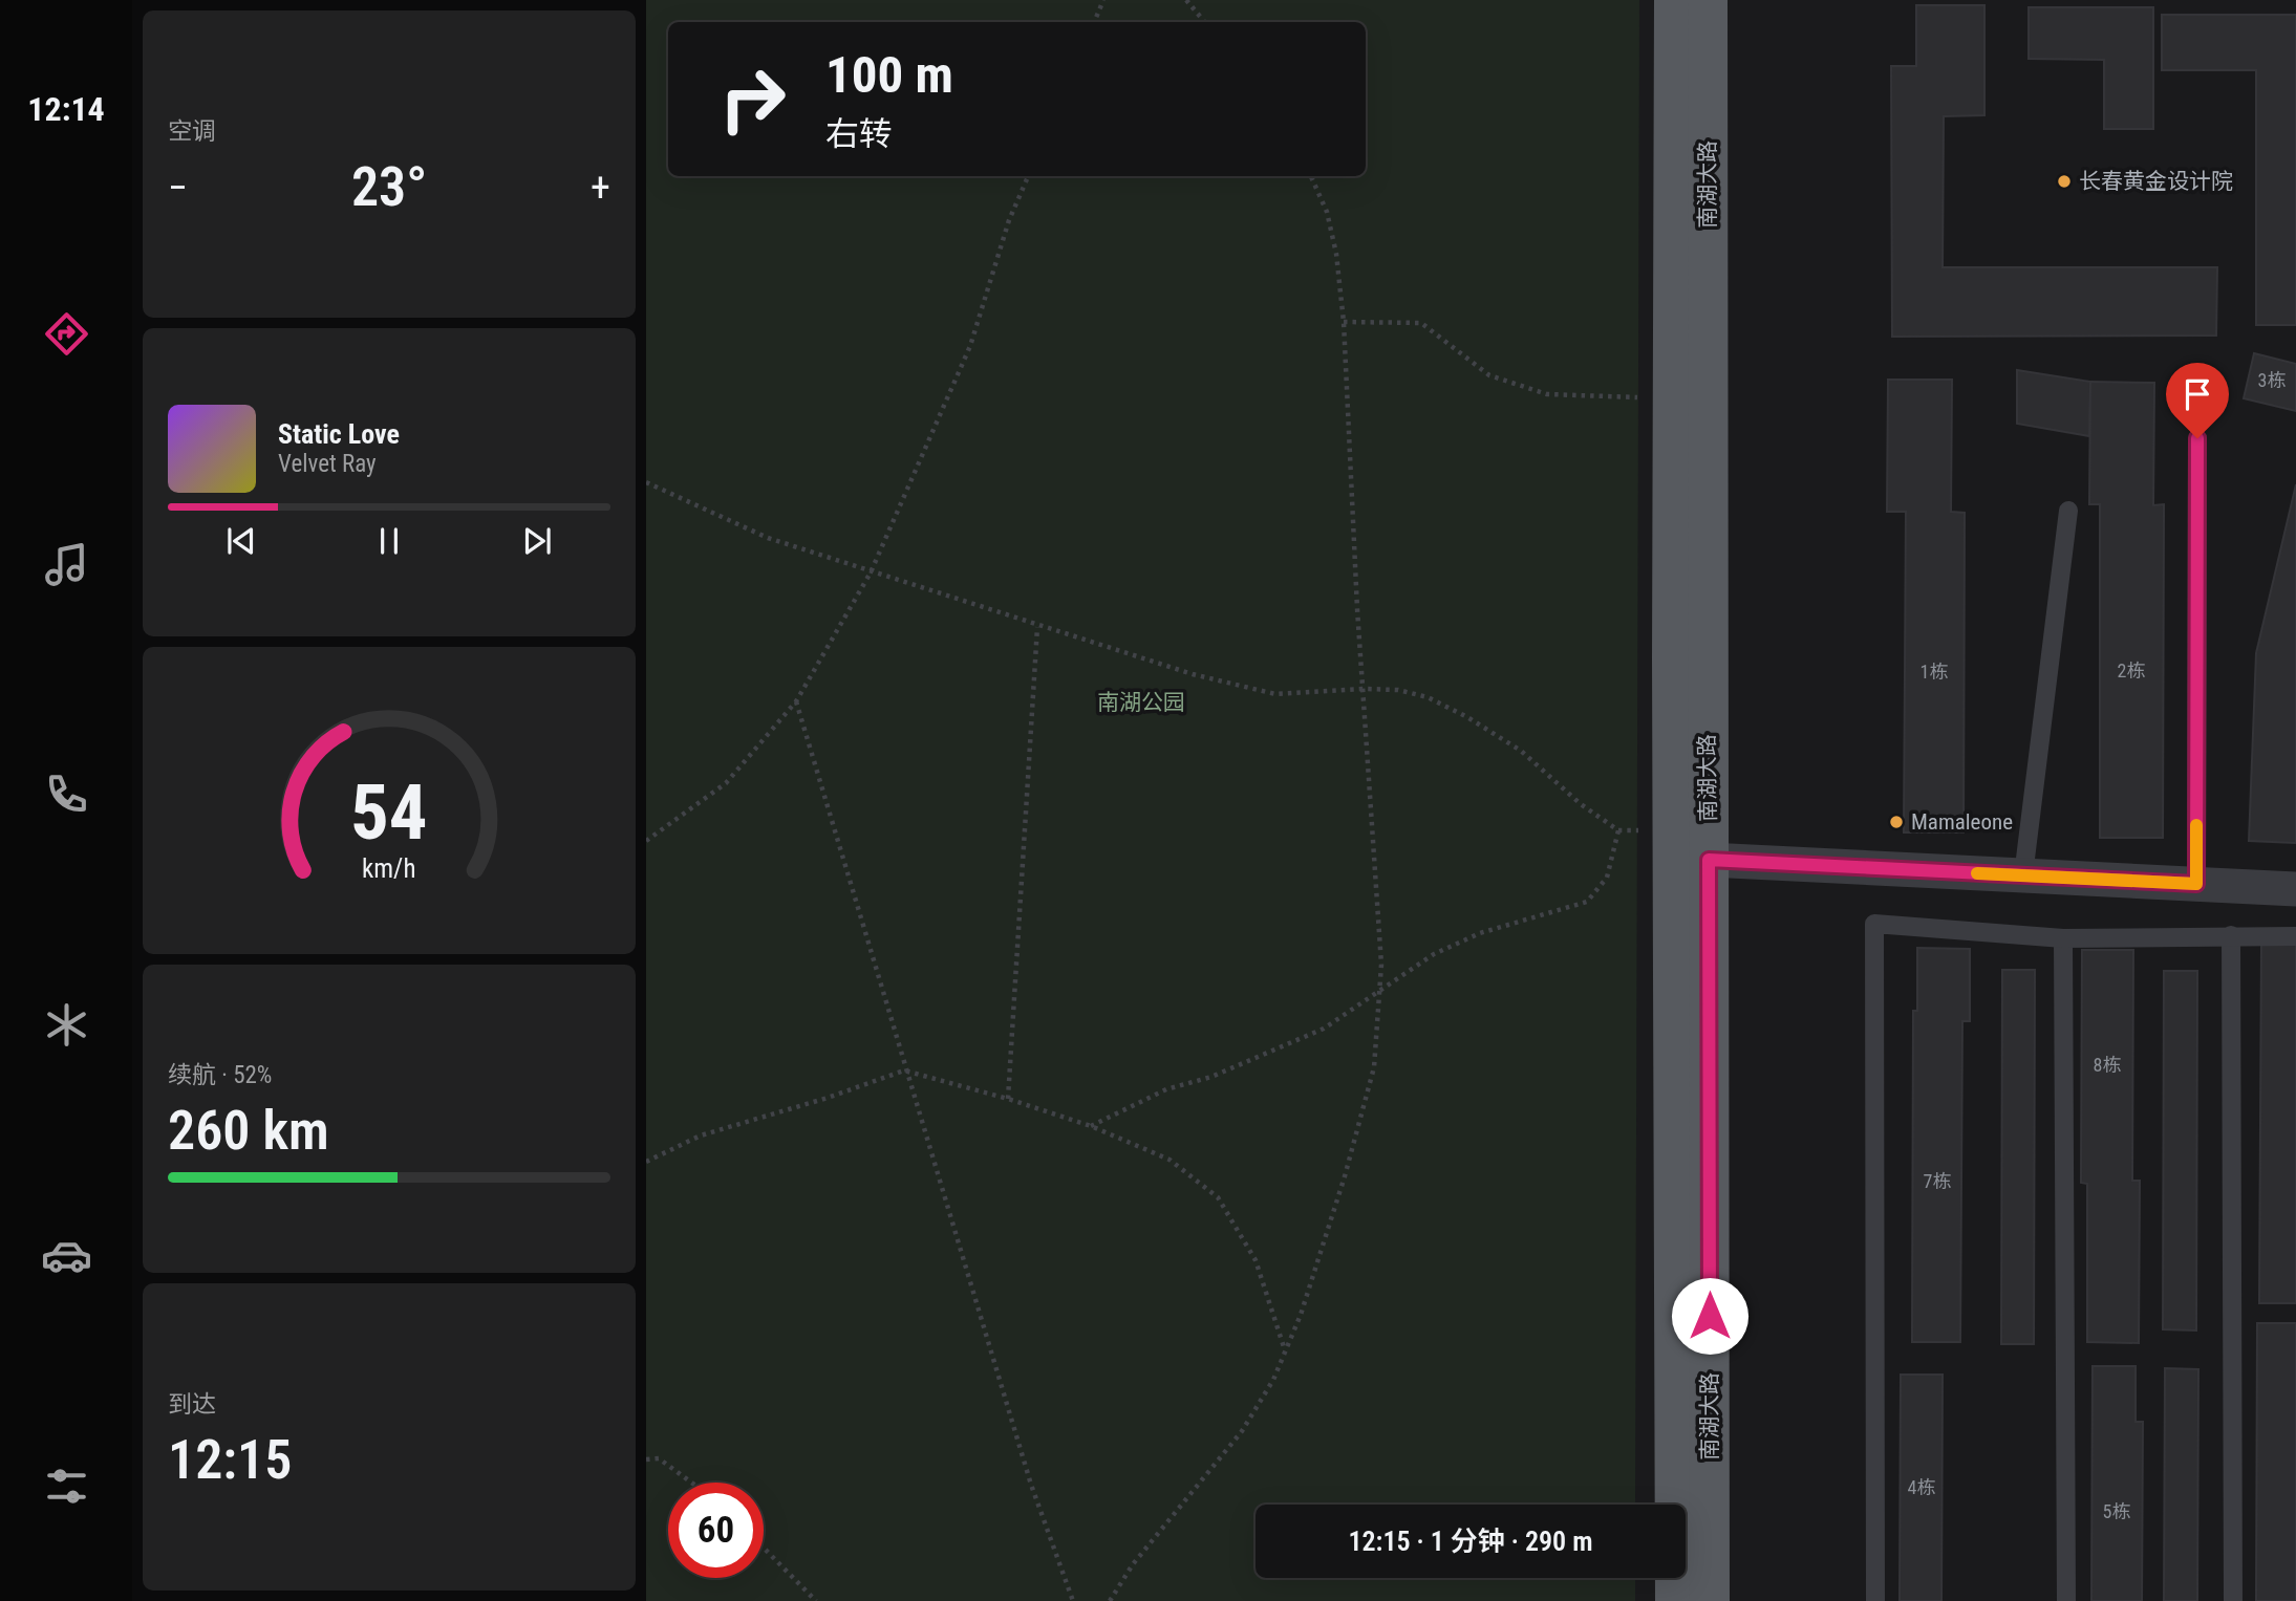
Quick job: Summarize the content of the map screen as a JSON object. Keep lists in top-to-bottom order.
{
  "streets": {
    "main road": ["南湖大路"]
  },
  "parks": ["南湖公园"],
  "places": ["长春黄金设计院", "Mamaleone"],
  "house_numbers": [
    "3栋",
    "2栋",
    "1栋",
    "8栋",
    "7栋",
    "4栋",
    "5栋"
  ],
  "page": {
    "tabs": "12:14",
    "tile": [
      "空调",
      ["续航 · 52%", "260 km"],
      ["到达", "12:15"]
    ],
    "turn": ["100 m", "右转"],
    "heat": ["−", "23°", "+"],
    "song": ["Static Love", "Velvet Ray"],
    "limit": "60",
    "trip": "12:15 · 1 分钟 · 290 m",
    "gauge": ["54", "km/h"]
  }
}
